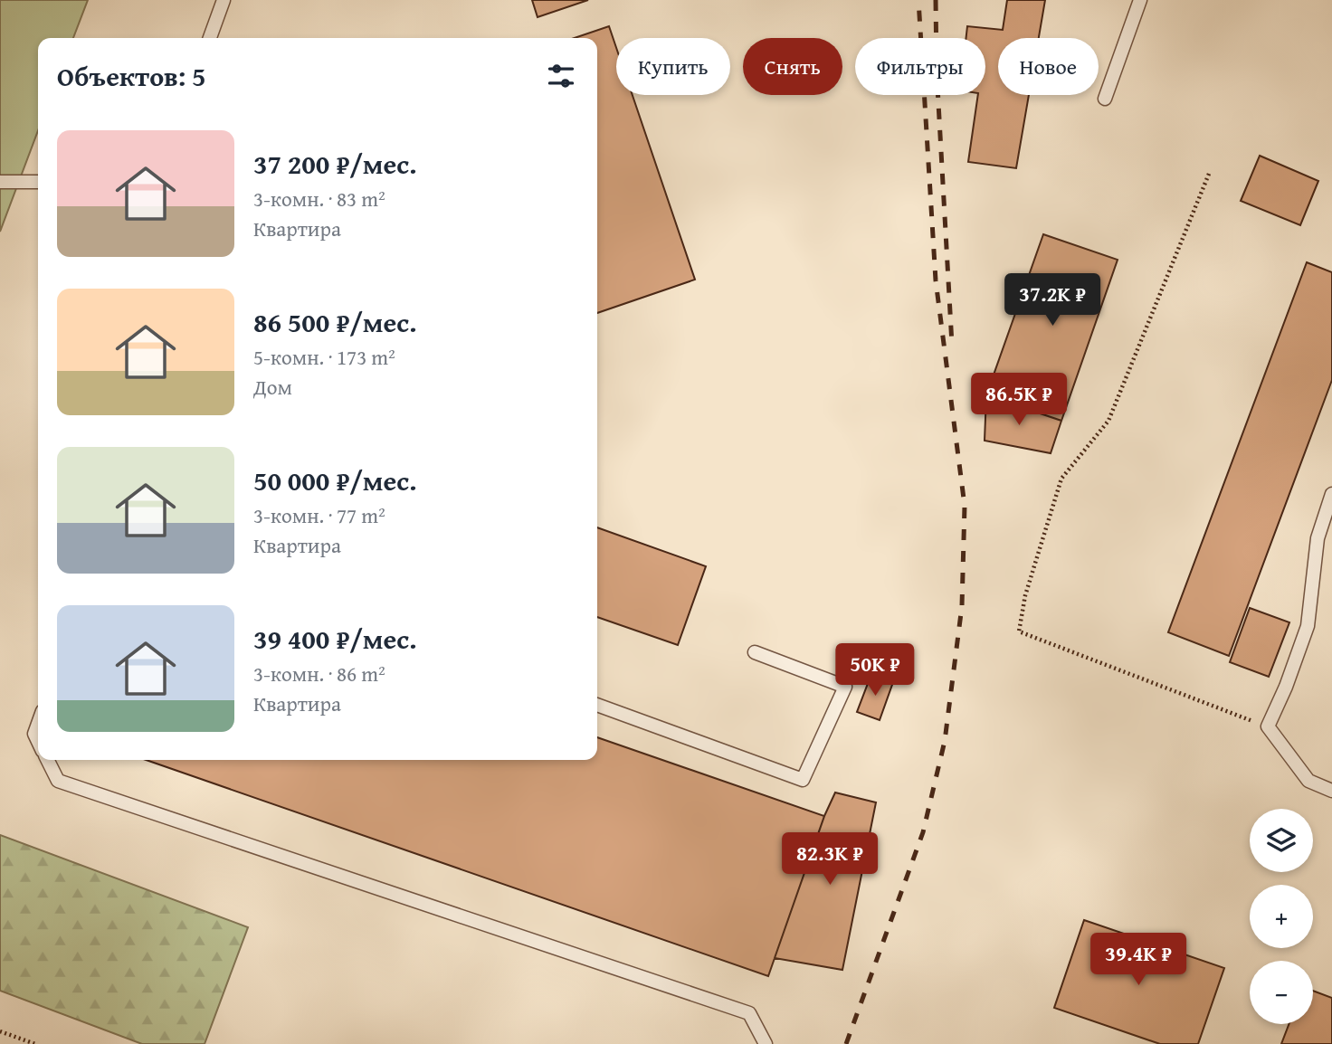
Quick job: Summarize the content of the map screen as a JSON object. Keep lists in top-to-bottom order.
{
  "page": {
    "chip": [
      "Купить",
      "Снять",
      "Фильтры",
      "Новое"
    ],
    "heading": "Объектов: 5",
    "list": [
      {
        "name": "37 200 ₽/мес.",
        "note": "3-комн. · 83 m² · Квартира"
      },
      {
        "name": "86 500 ₽/мес.",
        "note": "5-комн. · 173 m² · Дом"
      },
      {
        "name": "50 000 ₽/мес.",
        "note": "3-комн. · 77 m² · Квартира"
      },
      {
        "name": "39 400 ₽/мес.",
        "note": "3-комн. · 86 m² · Квартира"
      }
    ],
    "price": [
      "37.2K ₽",
      "86.5K ₽",
      "50K ₽",
      "82.3K ₽",
      "39.4K ₽"
    ],
    "map_buttons": ["+", "−"]
  }
}
